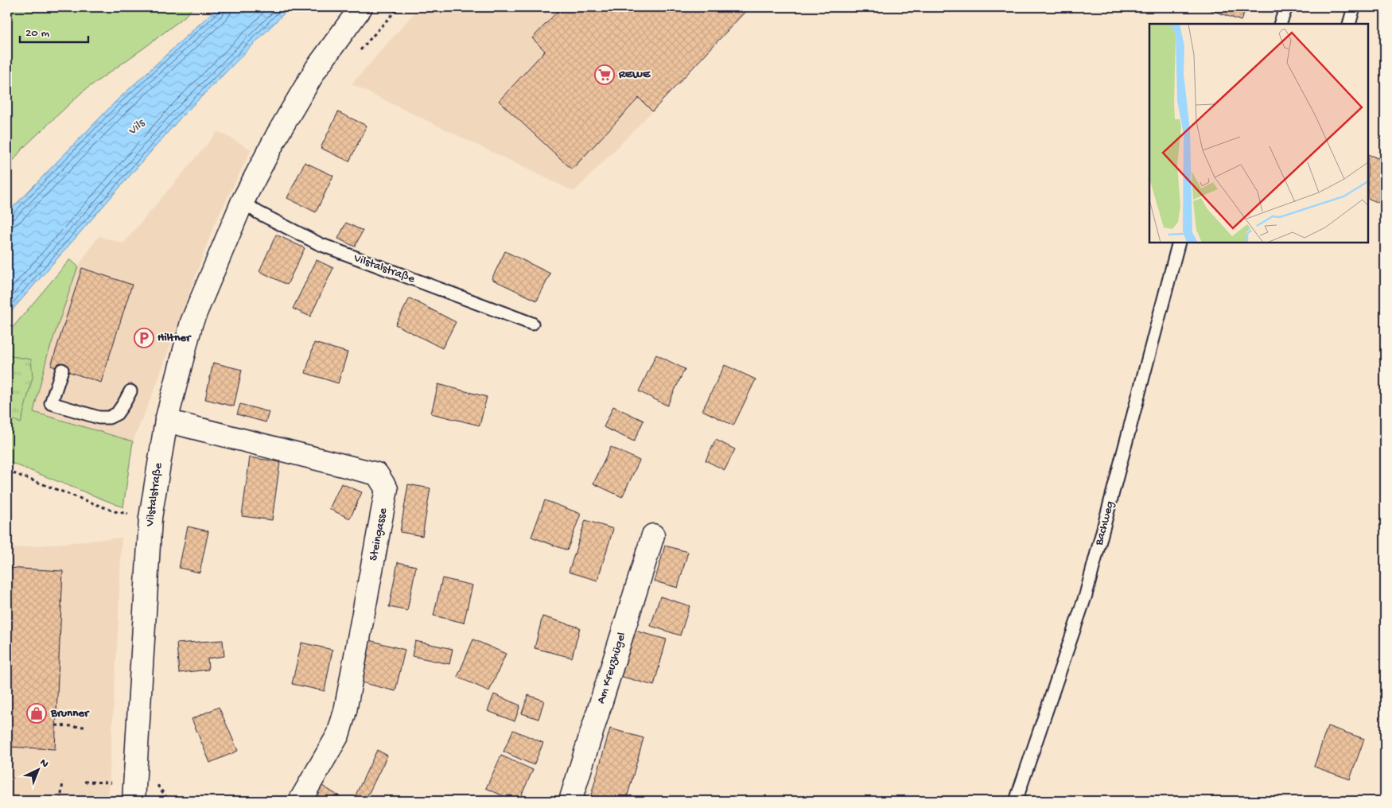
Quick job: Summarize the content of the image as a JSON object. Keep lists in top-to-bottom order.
{
  "streets": {
    "street": ["Vilstalstraße", "Steingasse", "Am Kreuzhügel"],
    "lane": ["Bachweg"]
  },
  "crossings": [
    ["Vilstalstraße", "Steingasse"]
  ],
  "water": ["Vils"],
  "places": {
    "supermarket": ["REWE"],
    "parking": ["Hiltner"],
    "shop": ["Brunner"]
  },
  "scale_bar": "20 m",
  "north": "top right"
}
